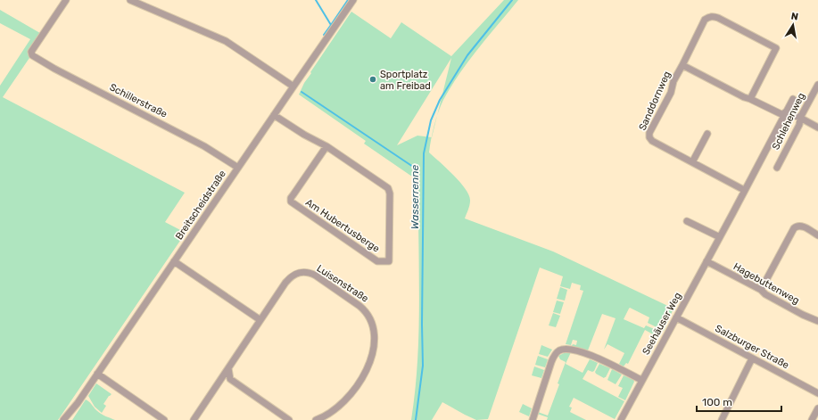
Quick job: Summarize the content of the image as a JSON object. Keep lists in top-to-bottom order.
{
  "streets": {
    "street": [
      "Schillerstraße",
      "Sanddornweg",
      "Schlehenweg",
      "Breitscheidstraße",
      "Am Hubertusberge",
      "Luisenstraße",
      "Hagebuttenweg",
      "Seehäuser Weg",
      "Salzburger Straße"
    ]
  },
  "crossings": [
    ["Schillerstraße", "Breitscheidstraße"],
    ["Sanddornweg", "Schlehenweg"],
    ["Sanddornweg", "Seehäuser Weg"],
    ["Breitscheidstraße", "Am Hubertusberge"],
    ["Hagebuttenweg", "Seehäuser Weg"],
    ["Seehäuser Weg", "Salzburger Straße"]
  ],
  "water": ["Wasserrenne"],
  "places": ["Sportplatz am Freibad"],
  "scale_bar": "100 m",
  "north": "top"
}
